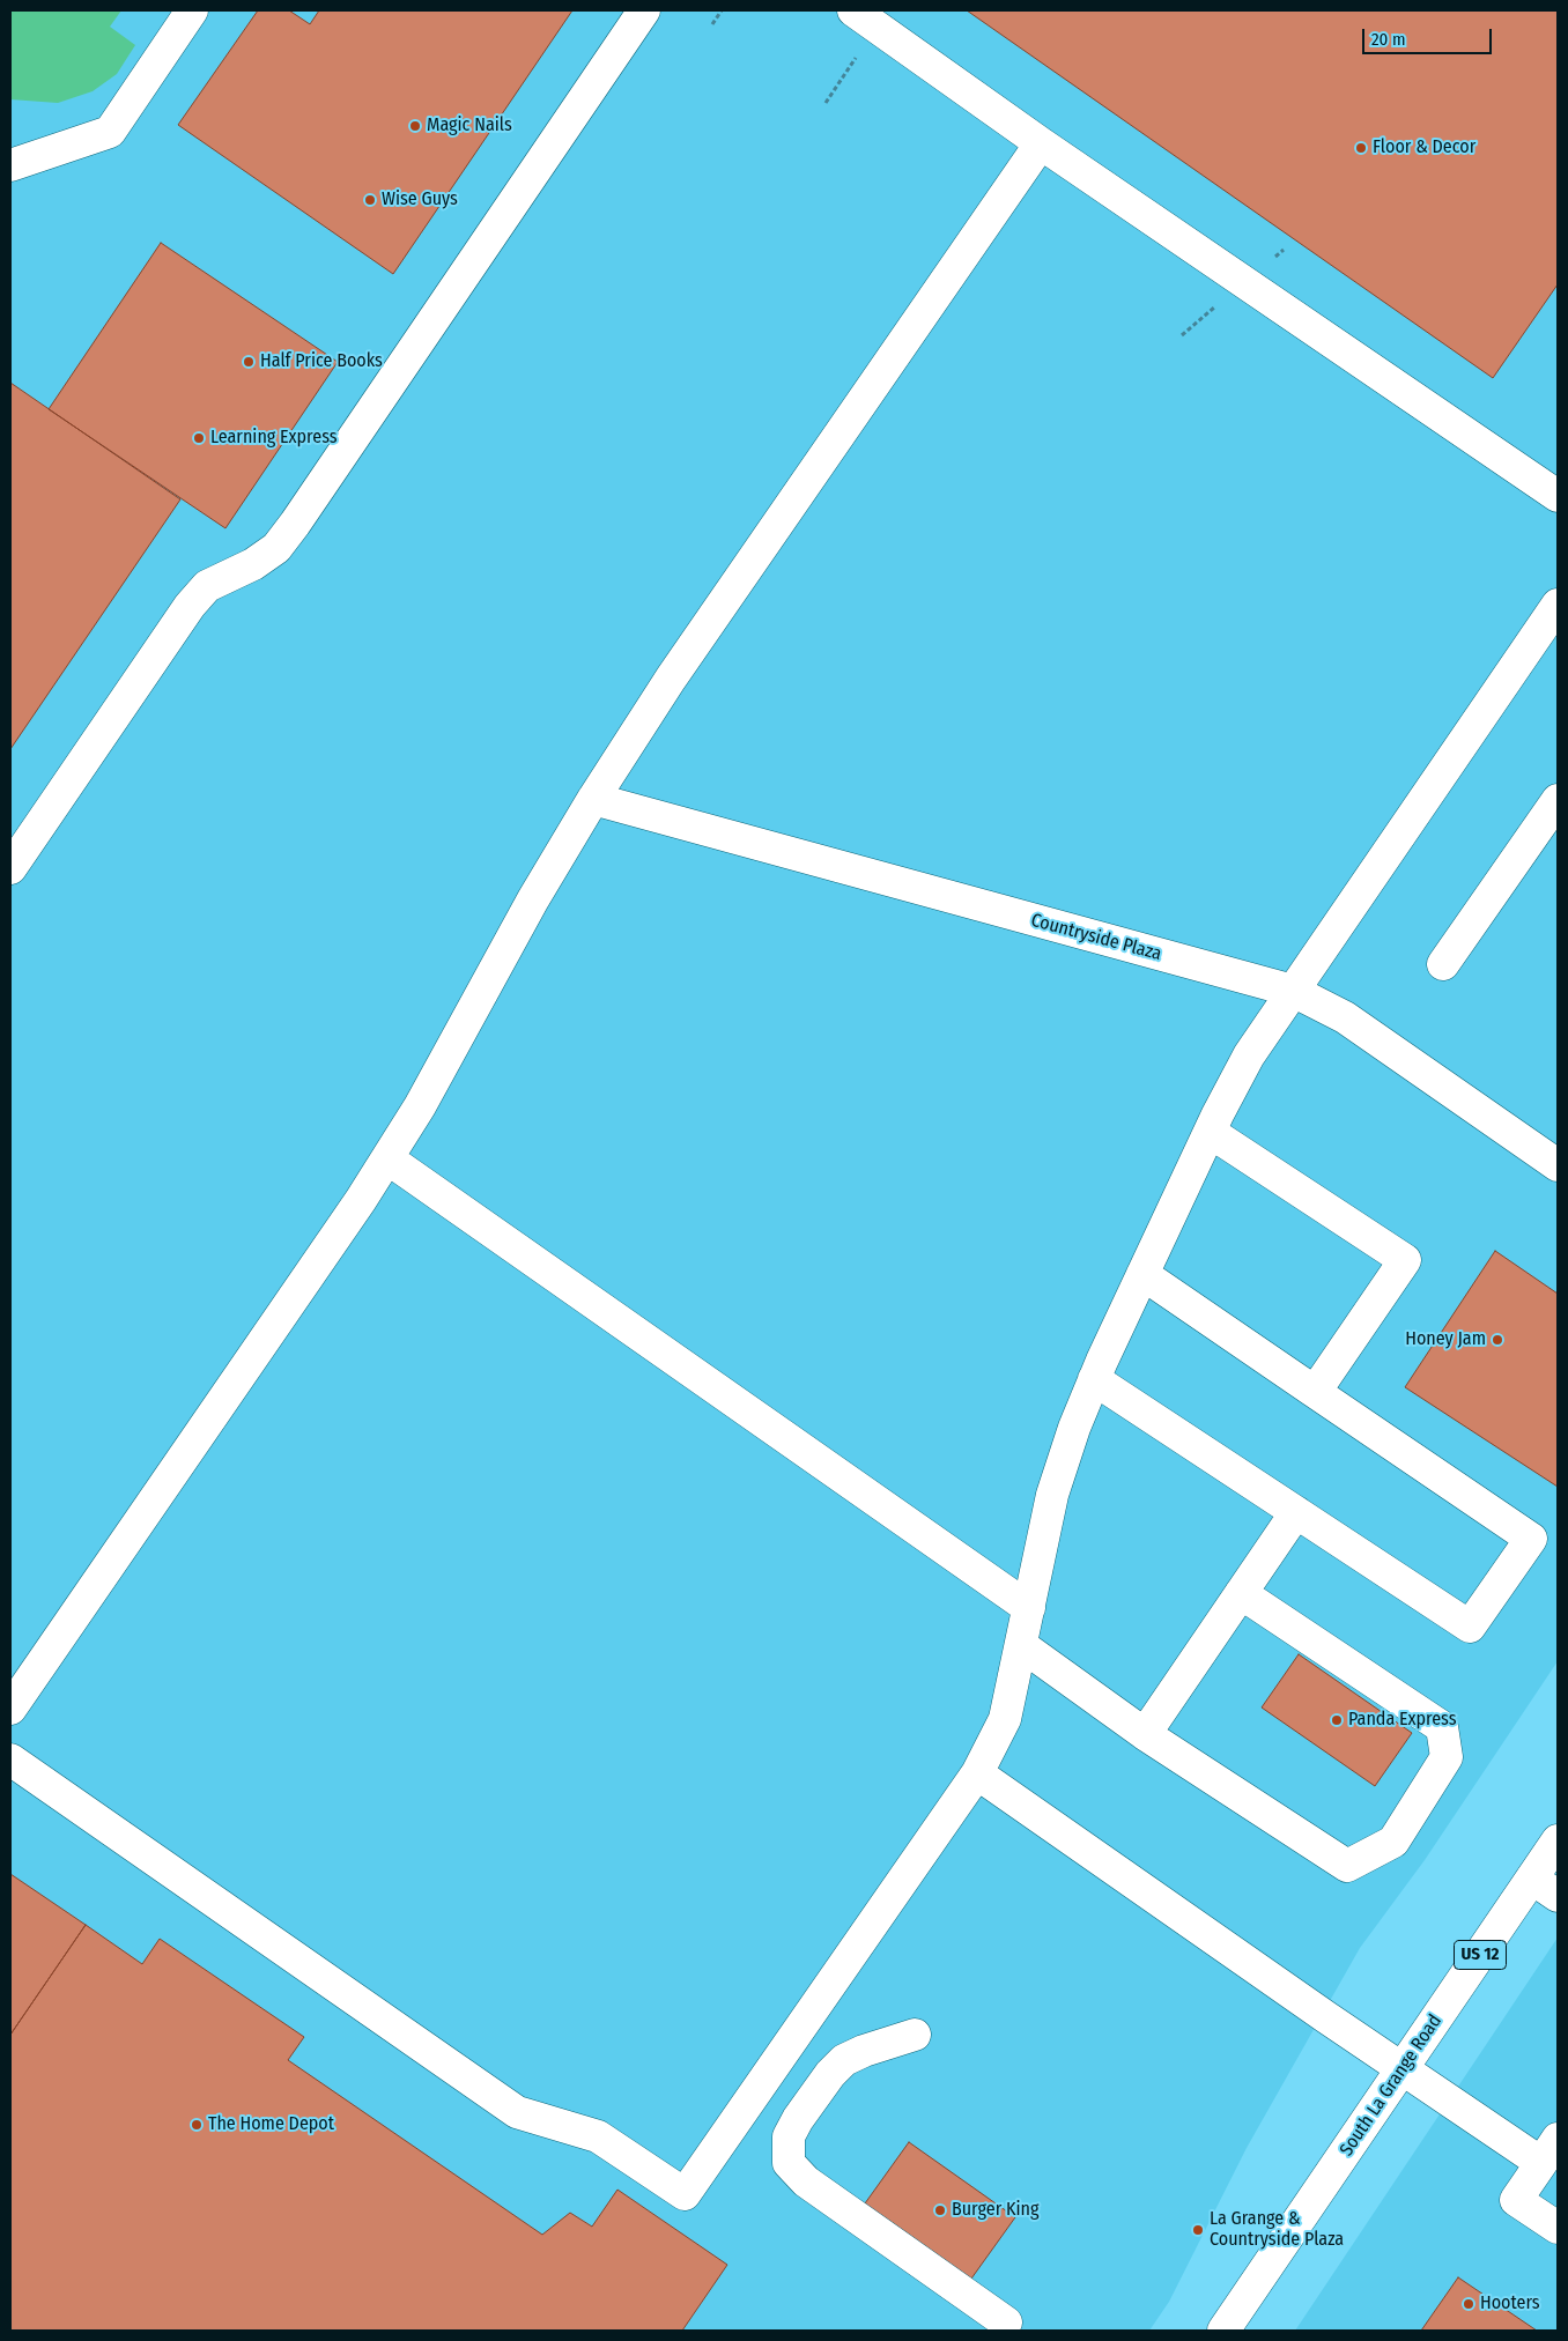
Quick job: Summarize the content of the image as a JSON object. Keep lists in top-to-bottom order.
{
  "streets": {
    "main road": ["Countryside Plaza", "US 12", "South La Grange Road"]
  },
  "places": [
    "Magic Nails",
    "Floor & Decor",
    "Wise Guys",
    "Half Price Books",
    "Learning Express",
    "Honey Jam",
    "Panda Express",
    "The Home Depot",
    "Burger King",
    "La Grange & Countryside Plaza",
    "Hooters"
  ],
  "scale_bar": "20 m"
}
